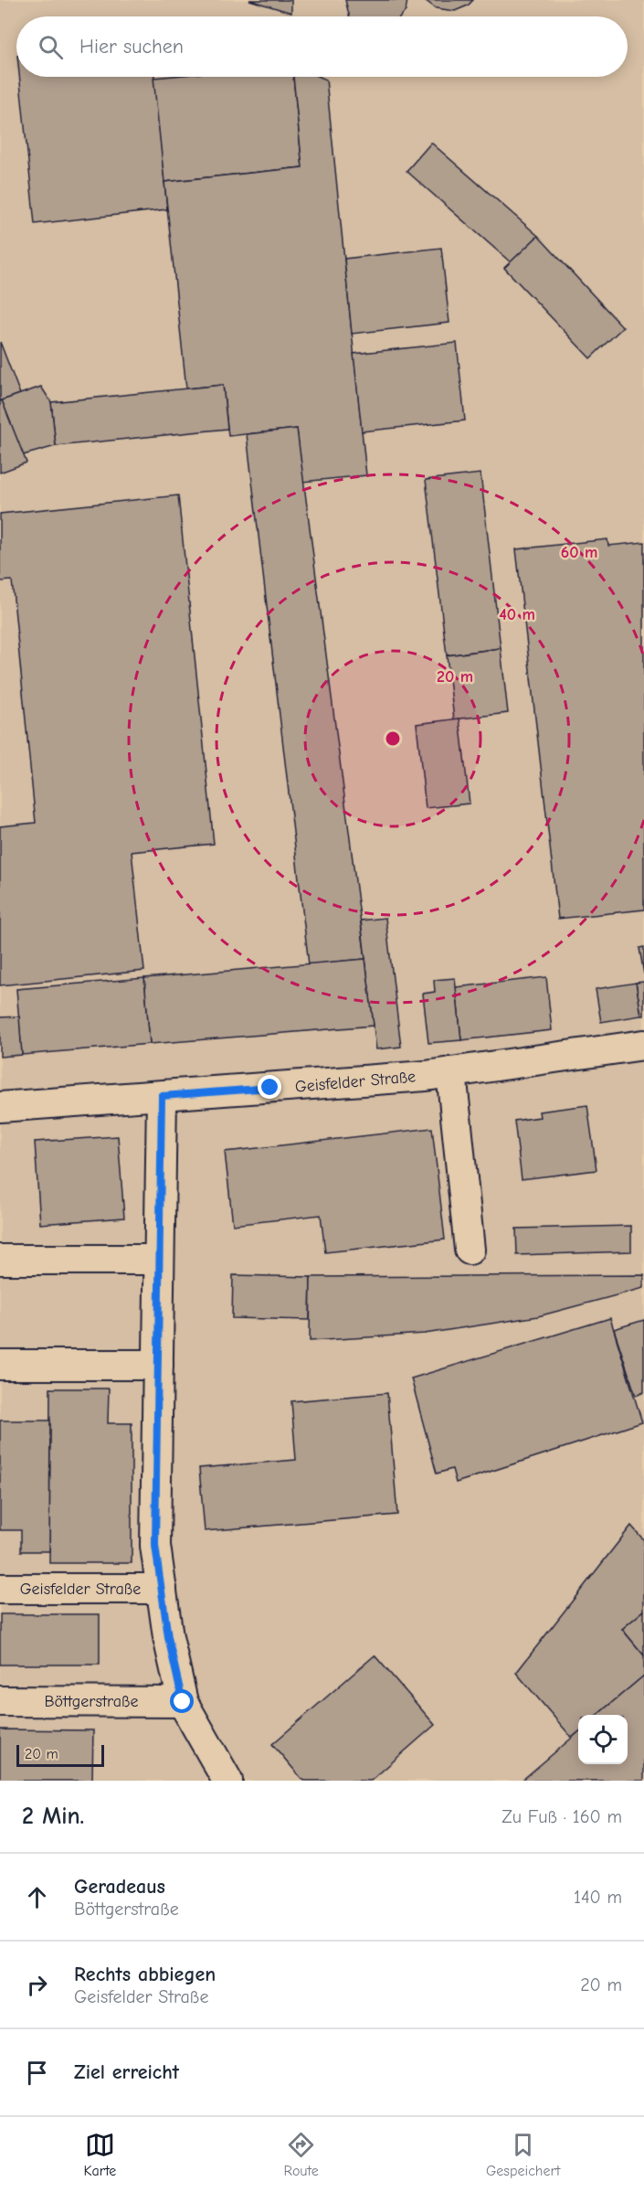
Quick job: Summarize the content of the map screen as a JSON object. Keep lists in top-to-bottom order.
{
  "streets": {
    "street": ["Geisfelder Straße", "Böttgerstraße"]
  },
  "scale_bar": "20 m",
  "page": {
    "search": "Hier suchen",
    "scale": "20 m",
    "heading": ["2 Min.", "Zu Fuß · 160 m"],
    "list": [
      ["Geradeaus", "Böttgerstraße", "140 m"],
      ["Rechts abbiegen", "Geisfelder Straße", "20 m"],
      "Ziel erreicht"
    ],
    "nav": ["Karte", "Route", "Gespeichert"]
  },
  "rings": ["60 m", "40 m", "20 m"]
}
